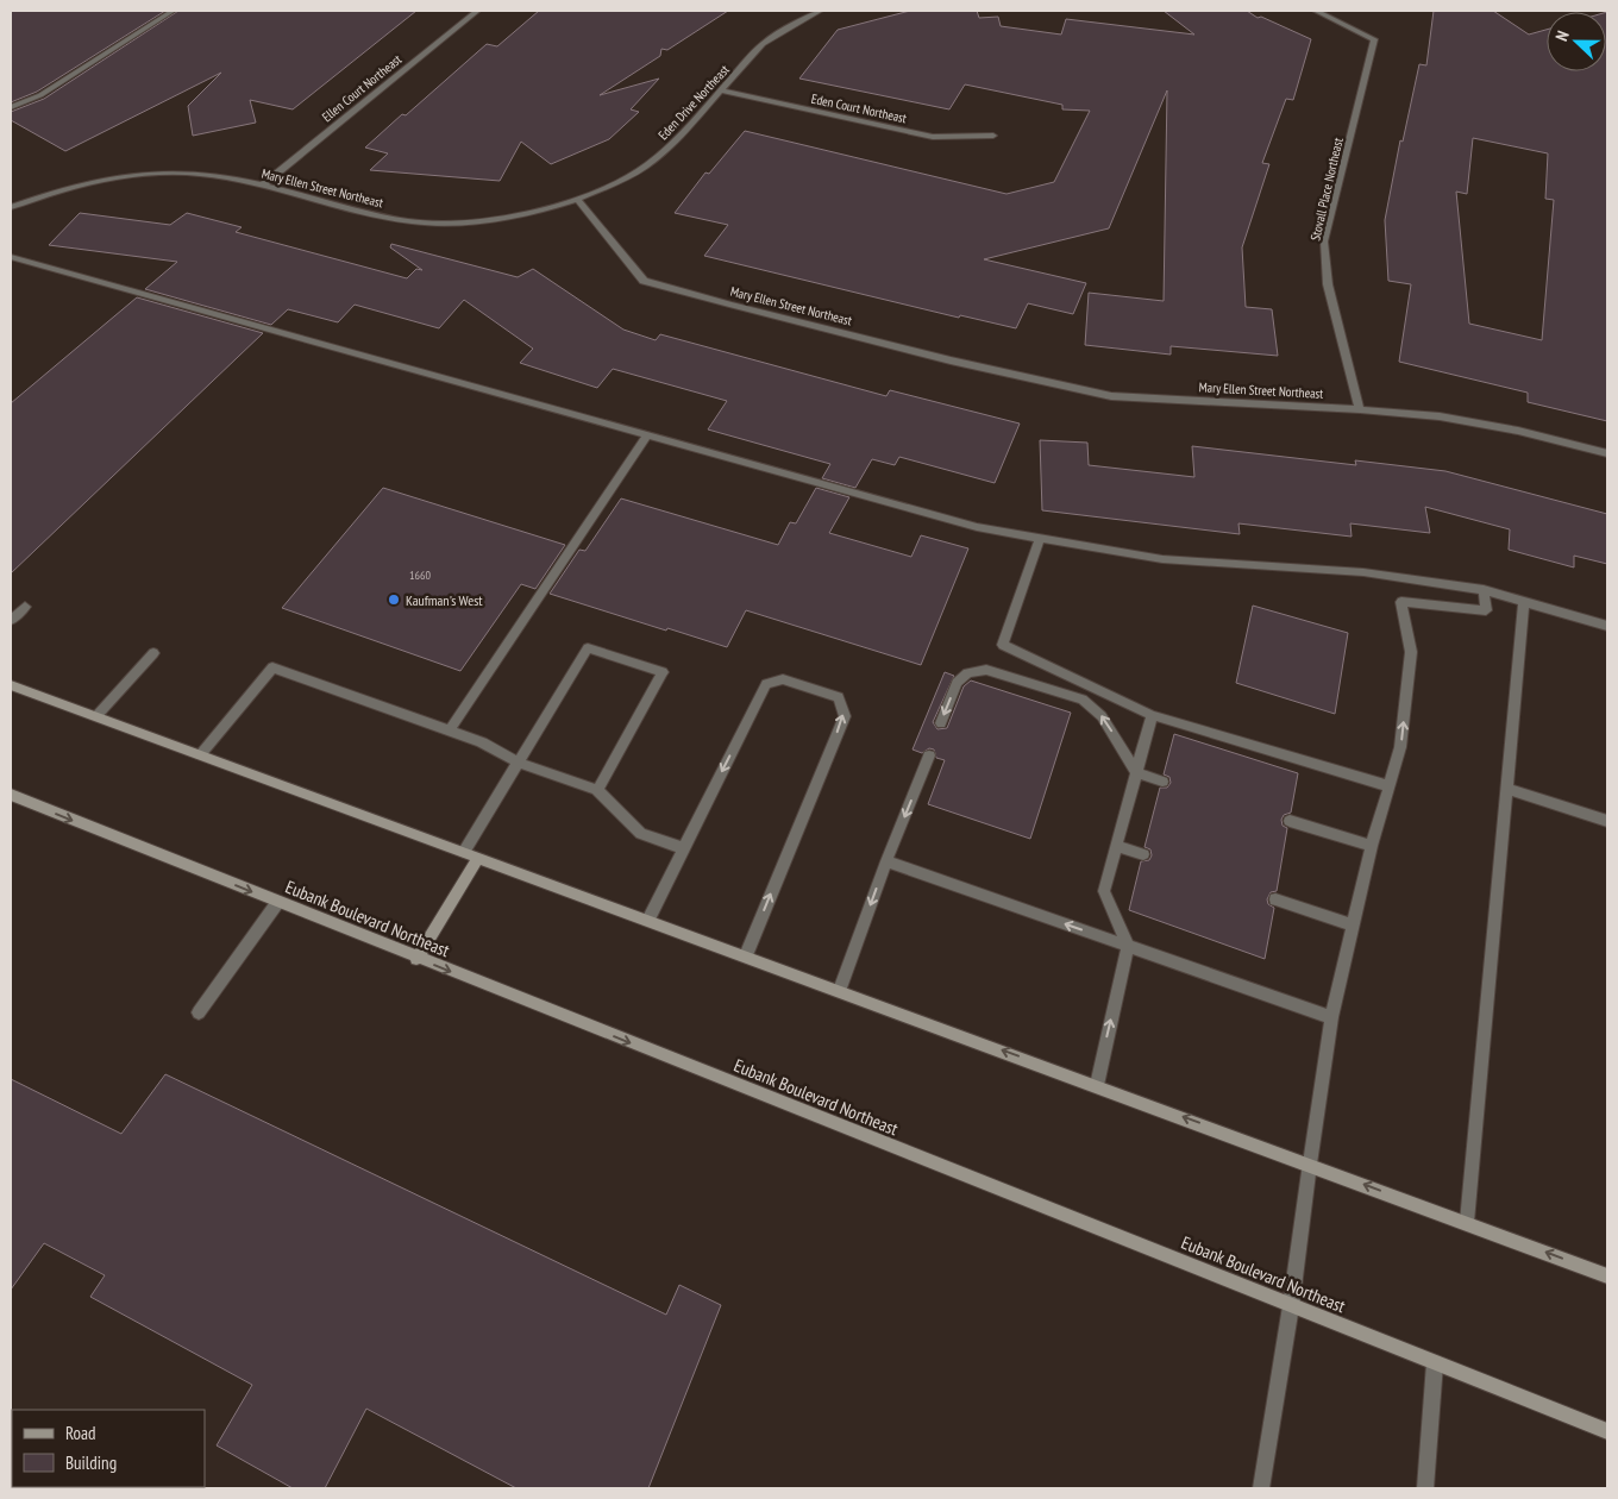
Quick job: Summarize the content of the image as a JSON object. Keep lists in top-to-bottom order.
{
  "streets": {
    "main road": ["Eubank Boulevard Northeast"],
    "street": [
      "Ellen Court Northeast",
      "Eden Drive Northeast",
      "Eden Court Northeast",
      "Mary Ellen Street Northeast",
      "Stovall Place Northeast"
    ]
  },
  "crossings": [
    ["Ellen Court Northeast", "Mary Ellen Street Northeast"],
    ["Eden Drive Northeast", "Eden Court Northeast"],
    ["Eden Drive Northeast", "Mary Ellen Street Northeast"],
    ["Mary Ellen Street Northeast", "Stovall Place Northeast"]
  ],
  "one_way": ["Eubank Boulevard Northeast"],
  "places": ["Kaufman's West"],
  "house_numbers": ["1660"],
  "legend": ["Road", "Building"],
  "north": "left"
}
